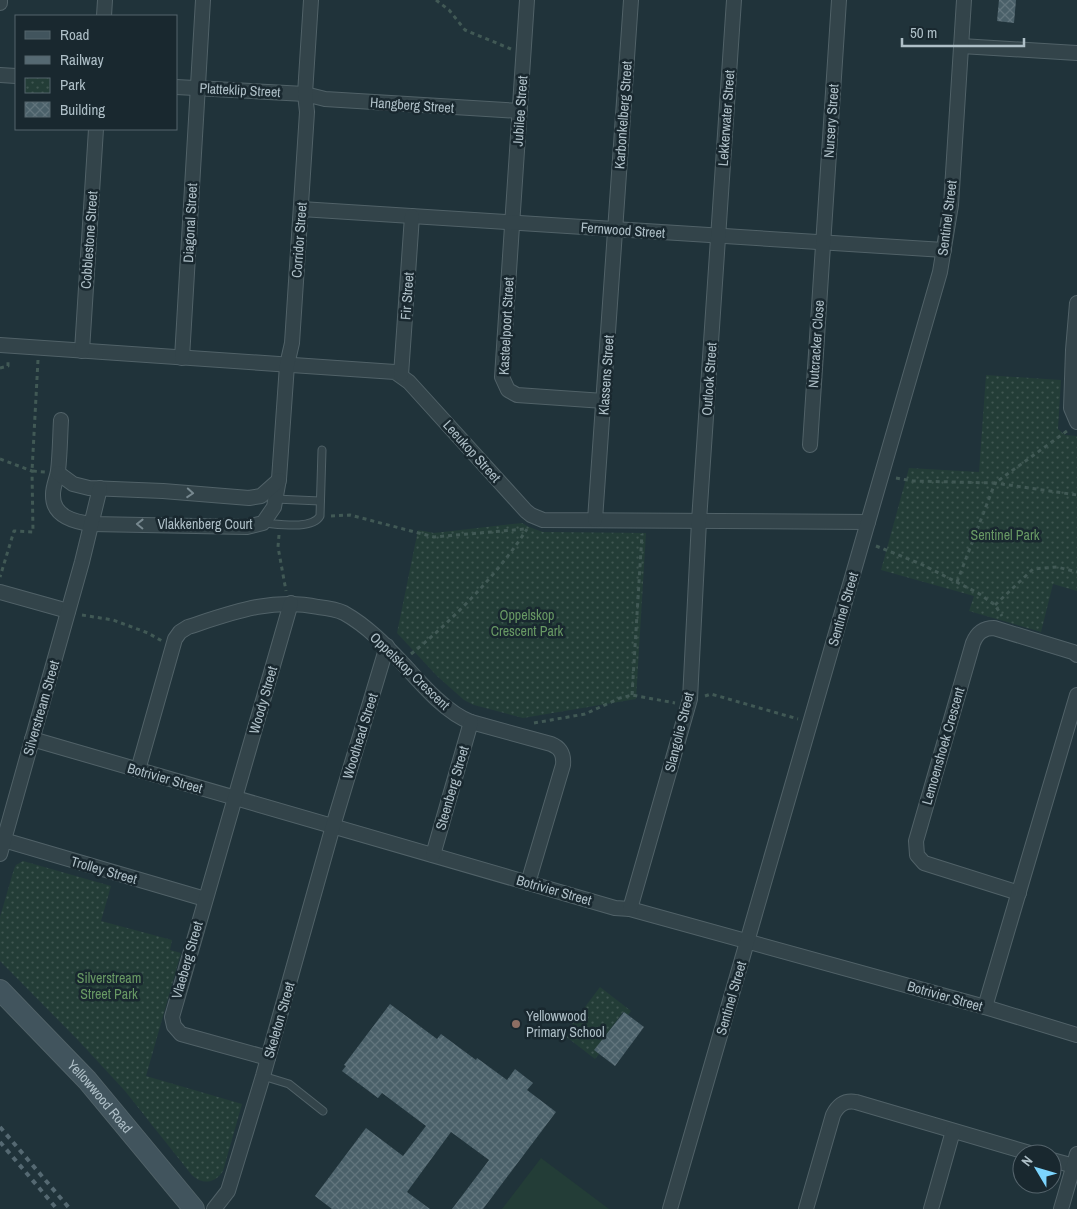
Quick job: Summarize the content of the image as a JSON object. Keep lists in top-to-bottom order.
{
  "streets": {
    "street": [
      "Platteklip Street",
      "Hangberg Street",
      "Jubilee Street",
      "Karbonkelberg Street",
      "Lekkerwater Street",
      "Nursery Street",
      "Sentinel Street",
      "Diagonal Street",
      "Fernwood Street",
      "Cobblestone Street",
      "Corridor Street",
      "Fir Street",
      "Kasteelpoort Street",
      "Nutcracker Close",
      "Klassens Street",
      "Outlook Street",
      "Leeukop Street",
      "Vlakkenberg Court",
      "Oppelskop Crescent",
      "Woody Street",
      "Silverstream Street",
      "Slangolie Street",
      "Woodhead Street",
      "Lemoenshoek Crescent",
      "Botrivier Street",
      "Steenberg Street",
      "Trolley Street",
      "Vlaeberg Street",
      "Skeleton Street",
      "Yellowwood Road"
    ]
  },
  "crossings": [
    ["Platteklip Street", "Hangberg Street"],
    ["Platteklip Street", "Diagonal Street"],
    ["Platteklip Street", "Corridor Street"],
    ["Hangberg Street", "Jubilee Street"],
    ["Hangberg Street", "Corridor Street"],
    ["Jubilee Street", "Fernwood Street"],
    ["Jubilee Street", "Kasteelpoort Street"],
    ["Karbonkelberg Street", "Fernwood Street"],
    ["Karbonkelberg Street", "Klassens Street"],
    ["Lekkerwater Street", "Fernwood Street"],
    ["Lekkerwater Street", "Outlook Street"],
    ["Nursery Street", "Fernwood Street"],
    ["Nursery Street", "Nutcracker Close"],
    ["Sentinel Street", "Fernwood Street"],
    ["Sentinel Street", "Leeukop Street"],
    ["Sentinel Street", "Botrivier Street"],
    ["Fernwood Street", "Corridor Street"],
    ["Fernwood Street", "Fir Street"],
    ["Fernwood Street", "Kasteelpoort Street"],
    ["Fernwood Street", "Nutcracker Close"],
    ["Fernwood Street", "Klassens Street"],
    ["Fernwood Street", "Outlook Street"],
    ["Corridor Street", "Vlakkenberg Court"],
    ["Fir Street", "Leeukop Street"],
    ["Kasteelpoort Street", "Klassens Street"],
    ["Klassens Street", "Leeukop Street"],
    ["Outlook Street", "Leeukop Street"],
    ["Outlook Street", "Slangolie Street"],
    ["Leeukop Street", "Slangolie Street"],
    ["Vlakkenberg Court", "Silverstream Street"],
    ["Oppelskop Crescent", "Woody Street"],
    ["Oppelskop Crescent", "Woodhead Street"],
    ["Oppelskop Crescent", "Botrivier Street"],
    ["Oppelskop Crescent", "Steenberg Street"],
    ["Woody Street", "Botrivier Street"],
    ["Woody Street", "Vlaeberg Street"],
    ["Silverstream Street", "Botrivier Street"],
    ["Silverstream Street", "Trolley Street"],
    ["Slangolie Street", "Botrivier Street"],
    ["Woodhead Street", "Botrivier Street"],
    ["Woodhead Street", "Skeleton Street"],
    ["Botrivier Street", "Steenberg Street"],
    ["Botrivier Street", "Vlaeberg Street"],
    ["Botrivier Street", "Skeleton Street"],
    ["Trolley Street", "Vlaeberg Street"],
    ["Vlaeberg Street", "Skeleton Street"]
  ],
  "parks": ["Sentinel Park", "Oppelskop Crescent Park", "Silverstream Street Park"],
  "places": ["Yellowwood Primary School"],
  "legend": [
    "Road",
    "Railway",
    "Park",
    "Building"
  ],
  "scale_bar": "50 m",
  "north": "top left"
}
